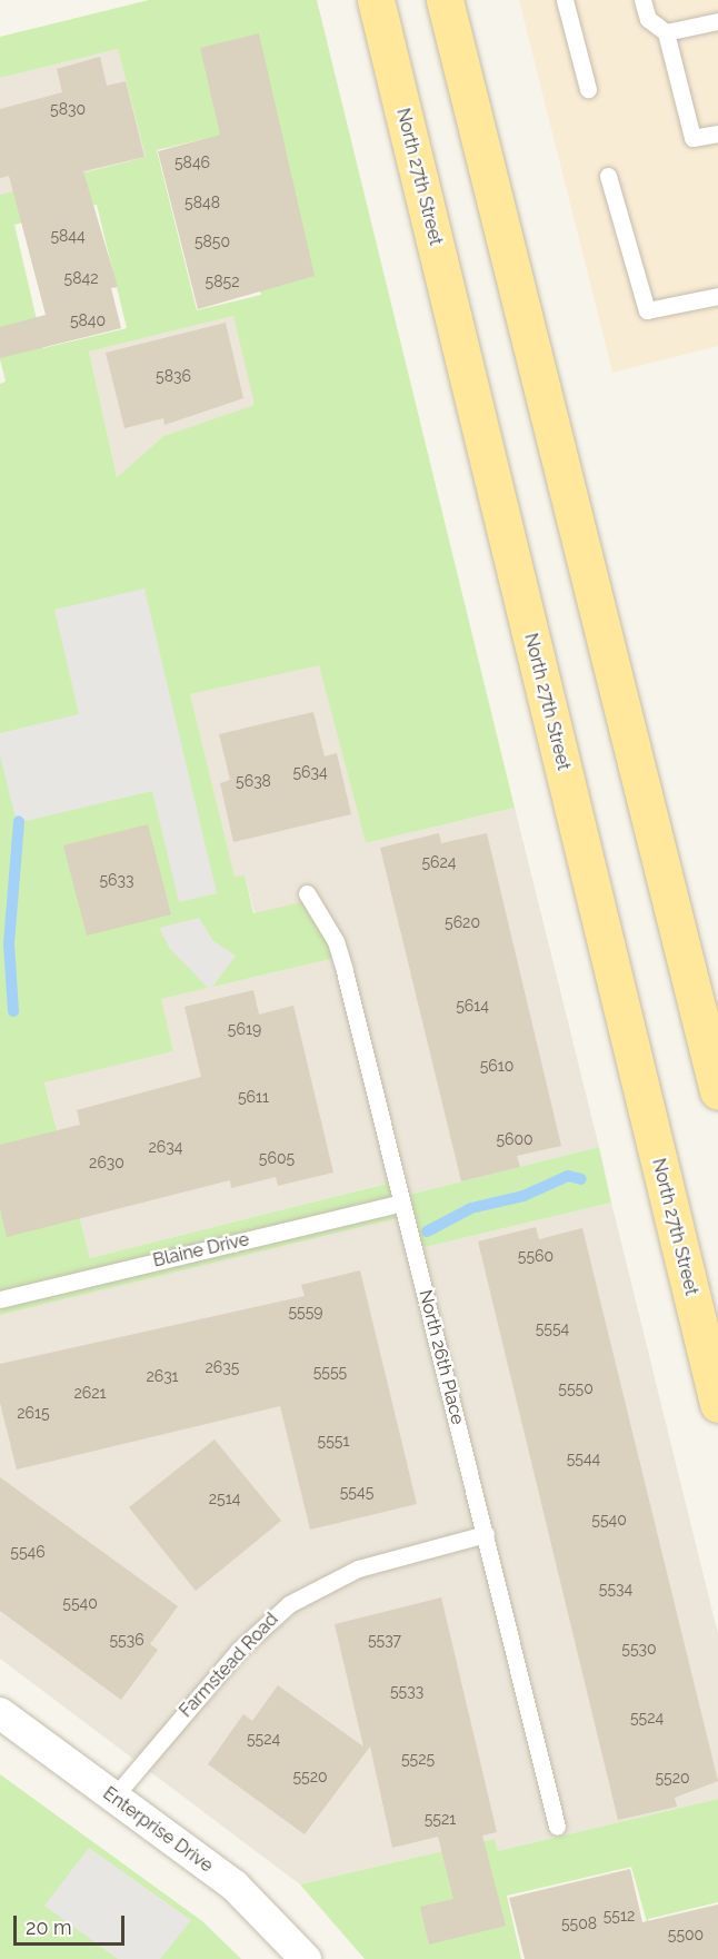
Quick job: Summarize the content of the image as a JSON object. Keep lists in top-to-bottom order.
{
  "streets": {
    "main road": ["North 27th Street"],
    "street": ["Enterprise Drive"],
    "lane": ["Blaine Drive", "North 26th Place", "Farmstead Road"]
  },
  "crossings": [
    ["Blaine Drive", "North 26th Place"],
    ["North 26th Place", "Farmstead Road"],
    ["Farmstead Road", "Enterprise Drive"]
  ],
  "house_numbers": [
    "5830",
    "5846",
    "5848",
    "5844",
    "5850",
    "5842",
    "5852",
    "5840",
    "5836",
    "5634",
    "5638",
    "5624",
    "5633",
    "5620",
    "5614",
    "5619",
    "5610",
    "5611",
    "5600",
    "2634",
    "5605",
    "2630",
    "5560",
    "5559",
    "5554",
    "2635",
    "5555",
    "2631",
    "5550",
    "2621",
    "2615",
    "5551",
    "5544",
    "5545",
    "2514",
    "5540",
    "5546",
    "5534",
    "5540",
    "5536",
    "5537",
    "5530",
    "5533",
    "5524",
    "5524",
    "5525",
    "5520",
    "5520",
    "5521",
    "5512",
    "5508",
    "5500"
  ],
  "scale_bar": "20 m"
}
